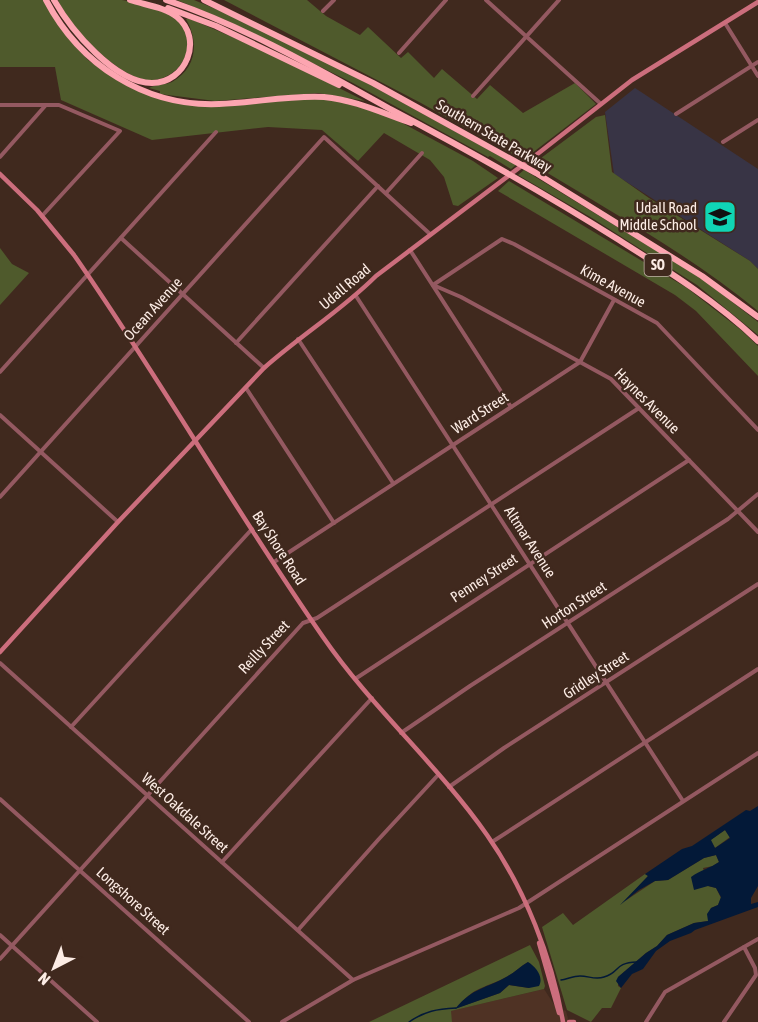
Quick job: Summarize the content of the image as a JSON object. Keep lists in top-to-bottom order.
{
  "streets": {
    "highway": ["Southern State Parkway", "SO"],
    "main road": ["Udall Road", "Bay Shore Road"],
    "street": [
      "Kime Avenue",
      "Ocean Avenue",
      "Haynes Avenue",
      "Ward Street",
      "Altmar Avenue",
      "Penney Street",
      "Horton Street",
      "Reilly Street",
      "Gridley Street",
      "West Oakdale Street",
      "Longshore Street"
    ]
  },
  "crossings": [
    ["Kime Avenue", "Haynes Avenue"],
    ["Kime Avenue", "Ward Street"],
    ["Udall Road", "Altmar Avenue"],
    ["Udall Road", "Bay Shore Road"],
    ["Ocean Avenue", "Bay Shore Road"],
    ["Haynes Avenue", "Ward Street"],
    ["Haynes Avenue", "Penney Street"],
    ["Haynes Avenue", "Horton Street"],
    ["Haynes Avenue", "Reilly Street"],
    ["Ward Street", "Altmar Avenue"],
    ["Ward Street", "Bay Shore Road"],
    ["Altmar Avenue", "Penney Street"],
    ["Altmar Avenue", "Horton Street"],
    ["Altmar Avenue", "Reilly Street"],
    ["Altmar Avenue", "Gridley Street"],
    ["Bay Shore Road", "Penney Street"],
    ["Bay Shore Road", "Horton Street"],
    ["Bay Shore Road", "Reilly Street"],
    ["Bay Shore Road", "Gridley Street"],
    ["Reilly Street", "West Oakdale Street"],
    ["Reilly Street", "Longshore Street"]
  ],
  "places": {
    "school or university": ["Udall Road Middle School"]
  },
  "north": "bottom left"
}
